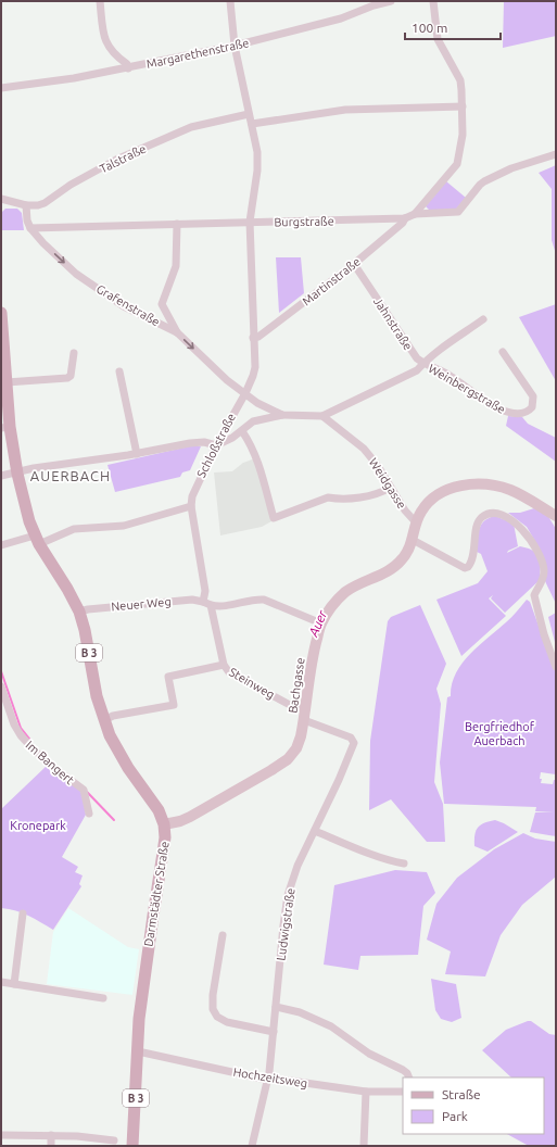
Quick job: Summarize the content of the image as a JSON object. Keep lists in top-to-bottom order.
{
  "streets": {
    "main road": ["B 3", "Bachgasse", "Darmstädter Straße"],
    "street": [
      "Margarethenstraße",
      "Talstraße",
      "Burgstraße",
      "Martinstraße",
      "Grafenstraße",
      "Jahnstraße",
      "Weinbergstraße",
      "Schloßstraße",
      "Weidgasse",
      "Neuer Weg",
      "Steinweg",
      "Im Bangert",
      "Ludwigstraße",
      "Hochzeitsweg"
    ]
  },
  "crossings": [
    ["Margarethenstraße", "Schloßstraße"],
    ["Talstraße", "Grafenstraße"],
    ["Talstraße", "Schloßstraße"],
    ["Burgstraße", "Martinstraße"],
    ["Burgstraße", "Grafenstraße"],
    ["Burgstraße", "Schloßstraße"],
    ["Martinstraße", "Jahnstraße"],
    ["Martinstraße", "Schloßstraße"],
    ["Grafenstraße", "Schloßstraße"],
    ["Jahnstraße", "Weinbergstraße"],
    ["Weinbergstraße", "Weidgasse"],
    ["Schloßstraße", "Neuer Weg"],
    ["Schloßstraße", "Steinweg"],
    ["Weidgasse", "Bachgasse"],
    ["Neuer Weg", "Bachgasse"],
    ["Neuer Weg", "Darmstädter Straße"],
    ["Steinweg", "Bachgasse"],
    ["Bachgasse", "Darmstädter Straße"],
    ["Bachgasse", "Ludwigstraße"],
    ["Darmstädter Straße", "Hochzeitsweg"],
    ["Ludwigstraße", "Hochzeitsweg"]
  ],
  "one_way": ["Grafenstraße"],
  "districts": ["AUERBACH"],
  "water": ["Auer"],
  "parks": ["Bergfriedhof Auerbach", "Kronepark"],
  "legend": ["Straße", "Park"],
  "scale_bar": "100 m"
}
